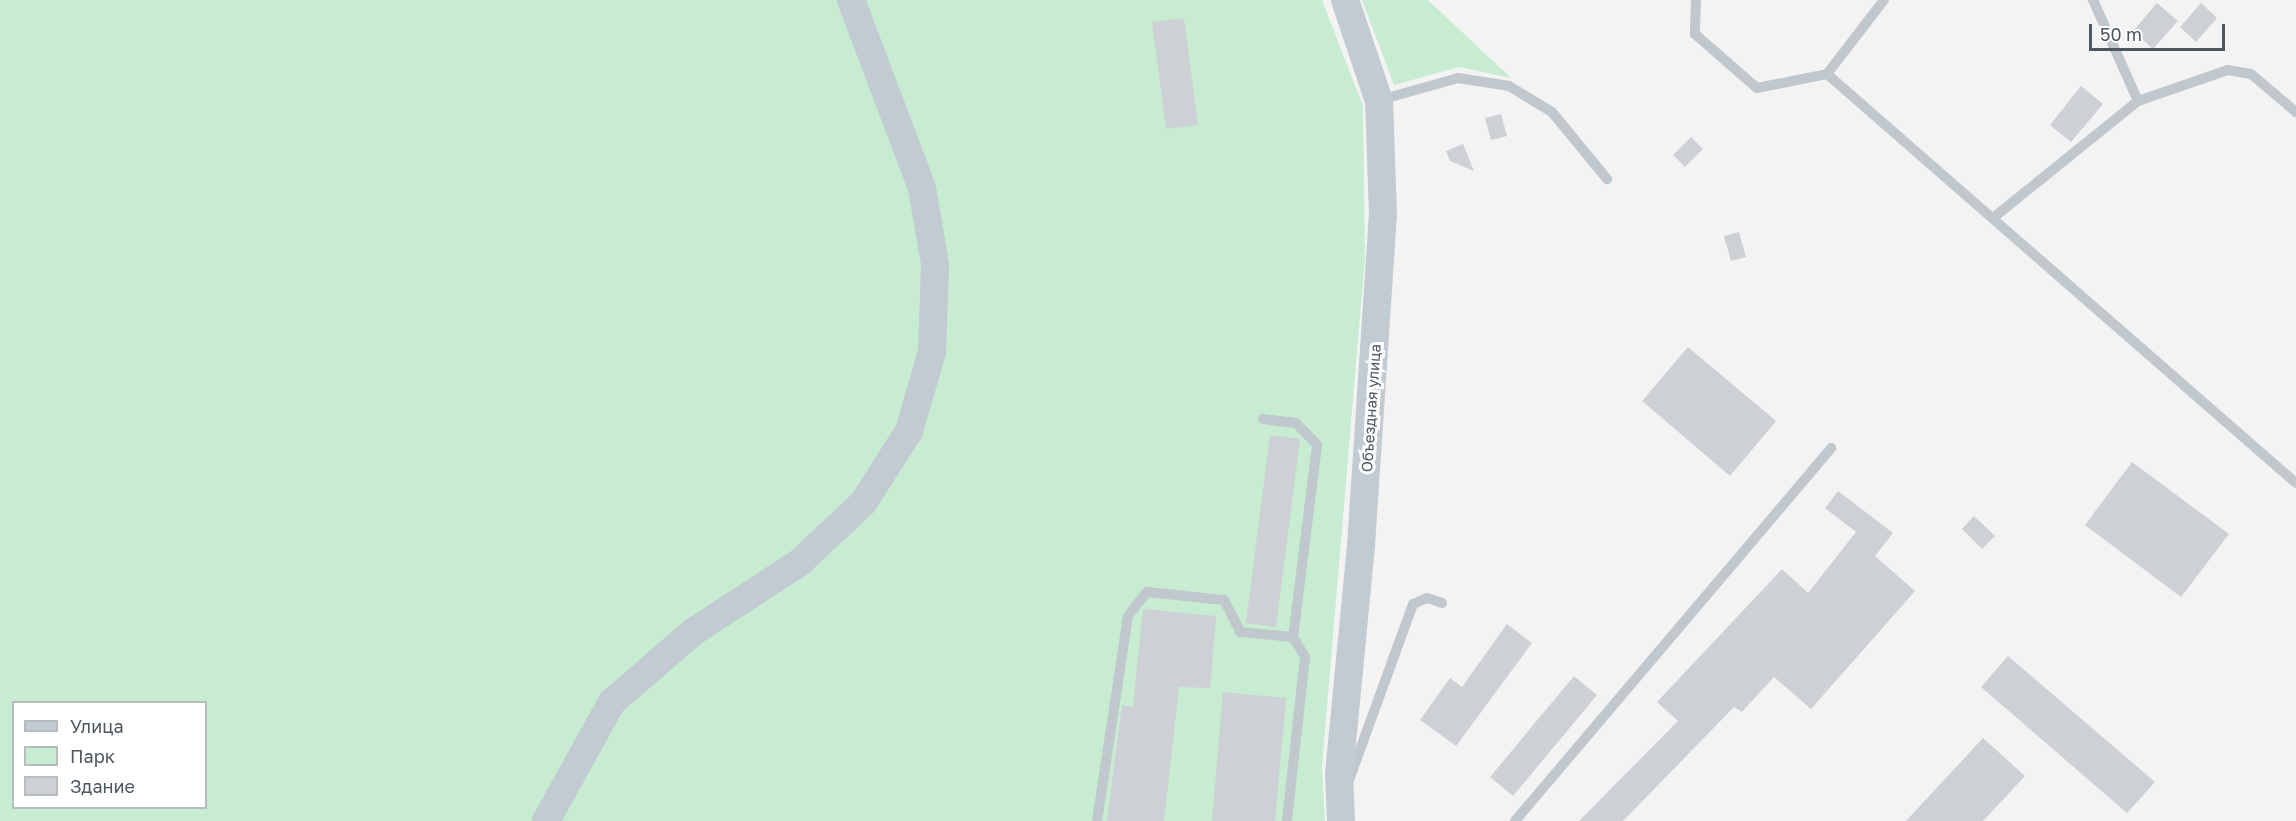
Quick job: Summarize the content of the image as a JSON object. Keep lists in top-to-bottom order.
{
  "streets": {
    "main road": ["Объездная улица"]
  },
  "legend": ["Улица", "Парк", "Здание"],
  "scale_bar": "50 m"
}
